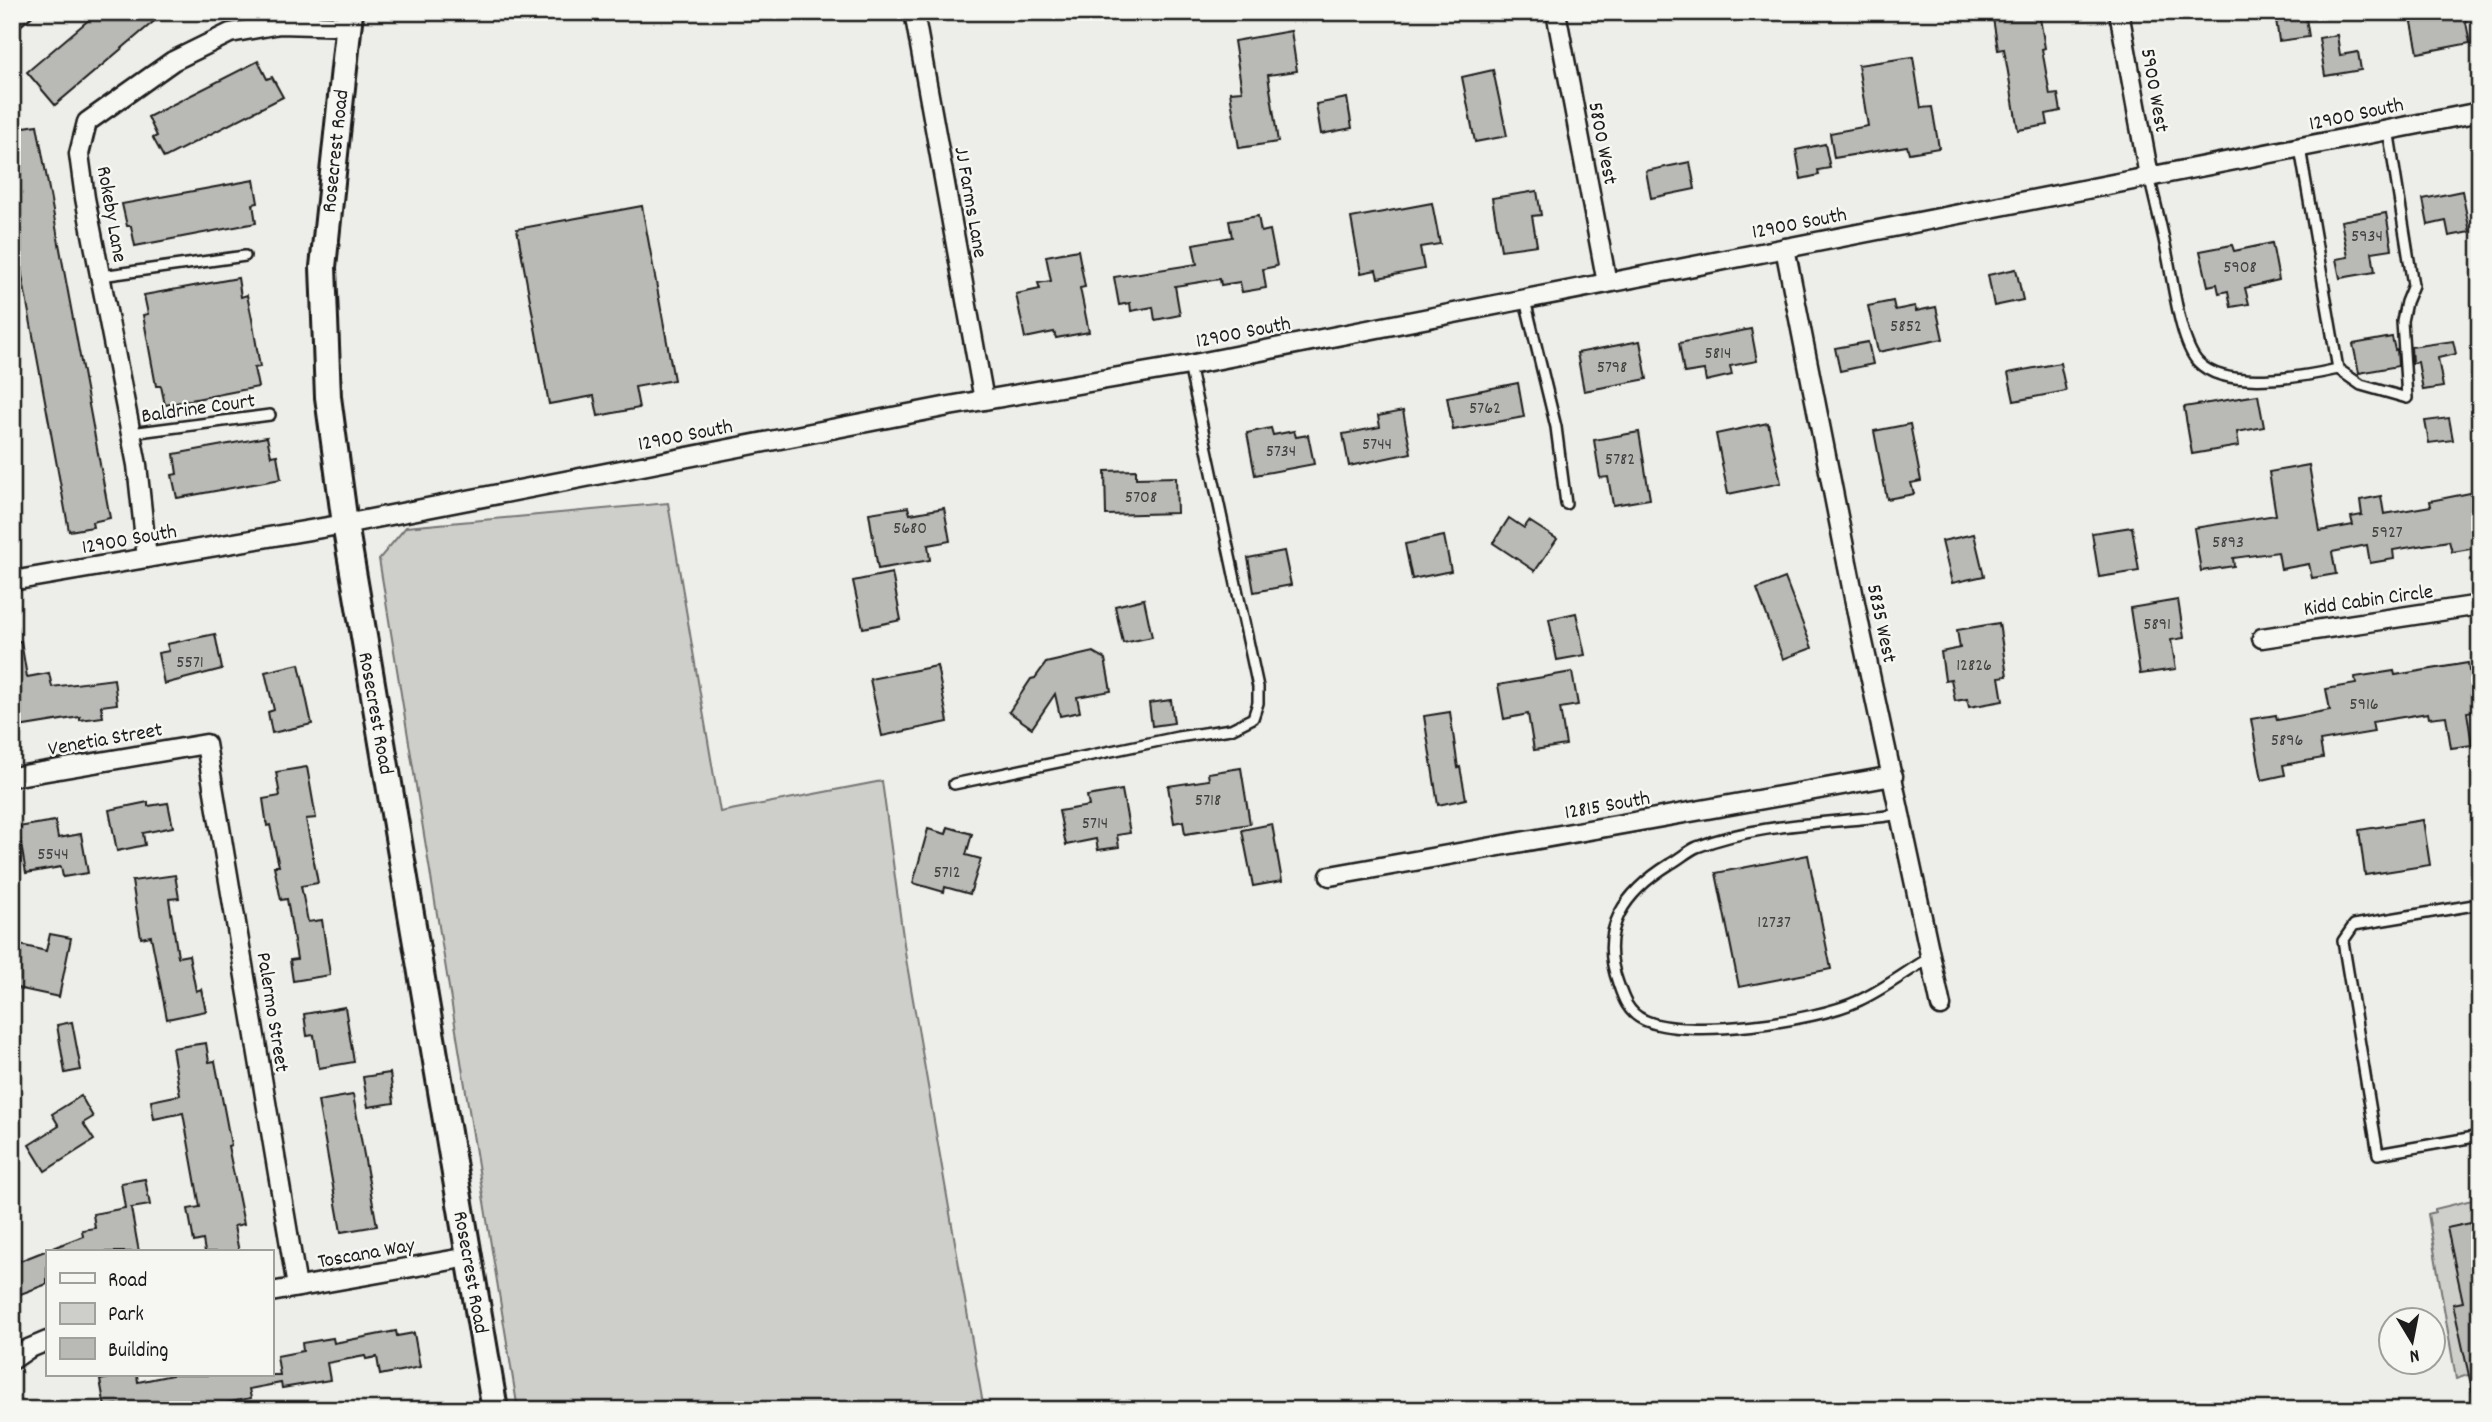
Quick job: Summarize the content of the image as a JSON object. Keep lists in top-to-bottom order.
{
  "streets": {
    "main road": ["Rosecrest Road"],
    "street": [
      "5900 West",
      "12900 South",
      "5800 West",
      "JJ Farms Lane",
      "Rokeby Lane",
      "Kidd Cabin Circle",
      "5835 West",
      "Venetia Street",
      "12815 South",
      "Palermo Street",
      "Toscana Way"
    ],
    "lane": ["Baldrine Court"]
  },
  "crossings": [
    ["5900 West", "12900 South"],
    ["12900 South", "5800 West"],
    ["12900 South", "Rosecrest Road"],
    ["12900 South", "JJ Farms Lane"],
    ["12900 South", "Rokeby Lane"],
    ["12900 South", "5835 West"],
    ["Rosecrest Road", "Rokeby Lane"],
    ["Rosecrest Road", "Toscana Way"],
    ["Rokeby Lane", "Baldrine Court"],
    ["5835 West", "12815 South"],
    ["Venetia Street", "Palermo Street"],
    ["Palermo Street", "Toscana Way"]
  ],
  "house_numbers": [
    "5934",
    "5908",
    "5852",
    "5814",
    "5798",
    "5762",
    "5744",
    "5734",
    "5782",
    "5708",
    "5680",
    "5927",
    "5893",
    "5891",
    "5571",
    "12826",
    "5916",
    "5896",
    "5718",
    "5714",
    "5544",
    "5712",
    "12737"
  ],
  "legend": ["Road", "Park", "Building"],
  "north": "bottom"
}
